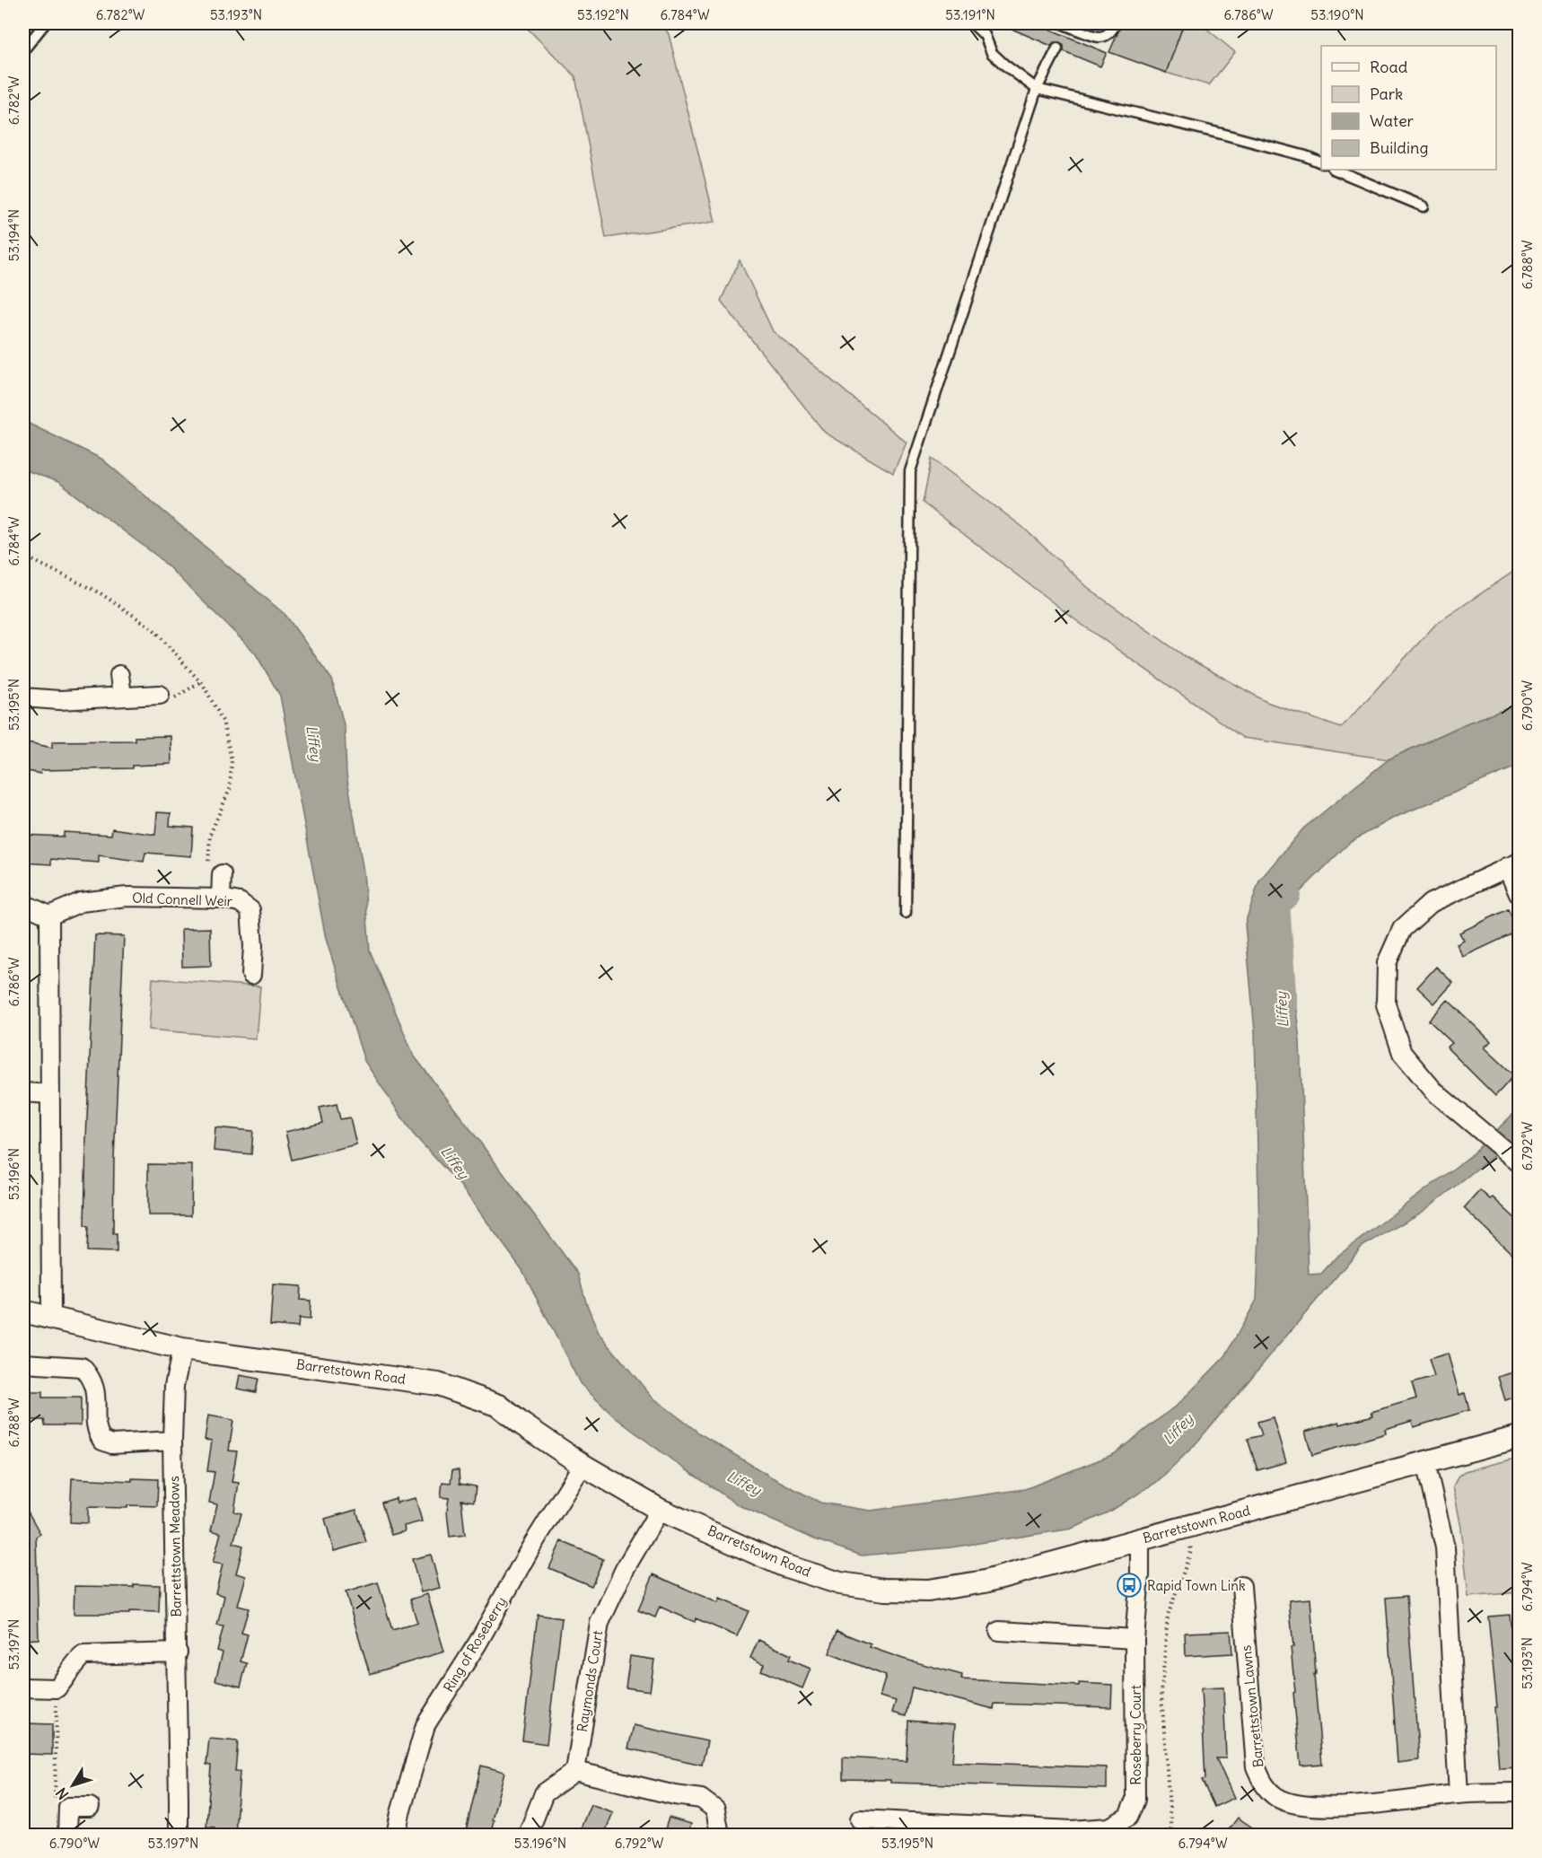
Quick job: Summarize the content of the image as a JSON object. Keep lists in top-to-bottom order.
{
  "streets": {
    "street": [
      "Old Connell Weir",
      "Barretstown Road",
      "Barrettstown Meadows",
      "Ring of Roseberry",
      "Raymonds Court",
      "Barrettstown Lawns",
      "Roseberry Court"
    ]
  },
  "crossings": [
    ["Barretstown Road", "Barrettstown Meadows"],
    ["Barretstown Road", "Ring of Roseberry"],
    ["Barretstown Road", "Raymonds Court"],
    ["Barretstown Road", "Roseberry Court"]
  ],
  "water": ["Liffey"],
  "places": {
    "bus stop": ["Rapid Town Link"]
  },
  "legend": [
    "Road",
    "Park",
    "Water",
    "Building"
  ],
  "north": "bottom left",
  "coordinates": [
    "6.782°W",
    "53.193°N",
    "53.192°N",
    "6.784°W",
    "53.191°N",
    "6.786°W",
    "53.190°N",
    "53.194°N",
    "6.788°W",
    "53.195°N",
    "6.790°W",
    "6.792°W",
    "53.196°N",
    "6.794°W",
    "53.197°N"
  ]
}
